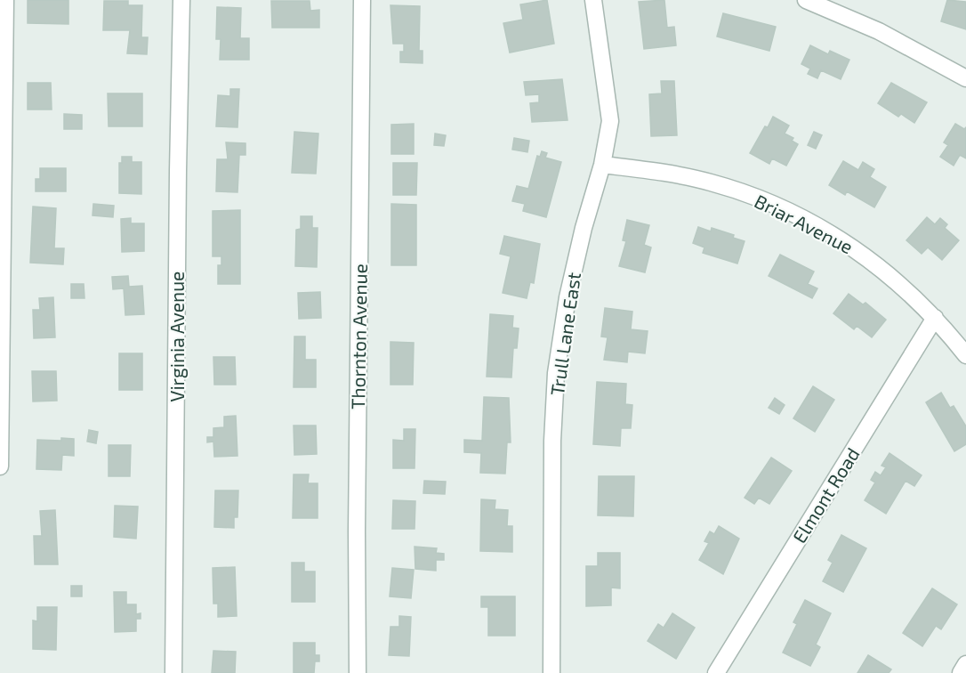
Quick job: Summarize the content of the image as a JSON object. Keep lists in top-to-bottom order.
{
  "streets": {
    "street": [
      "Briar Avenue",
      "Trull Lane East",
      "Virginia Avenue",
      "Thornton Avenue",
      "Elmont Road"
    ]
  },
  "crossings": [
    ["Briar Avenue", "Trull Lane East"],
    ["Briar Avenue", "Elmont Road"]
  ]
}
